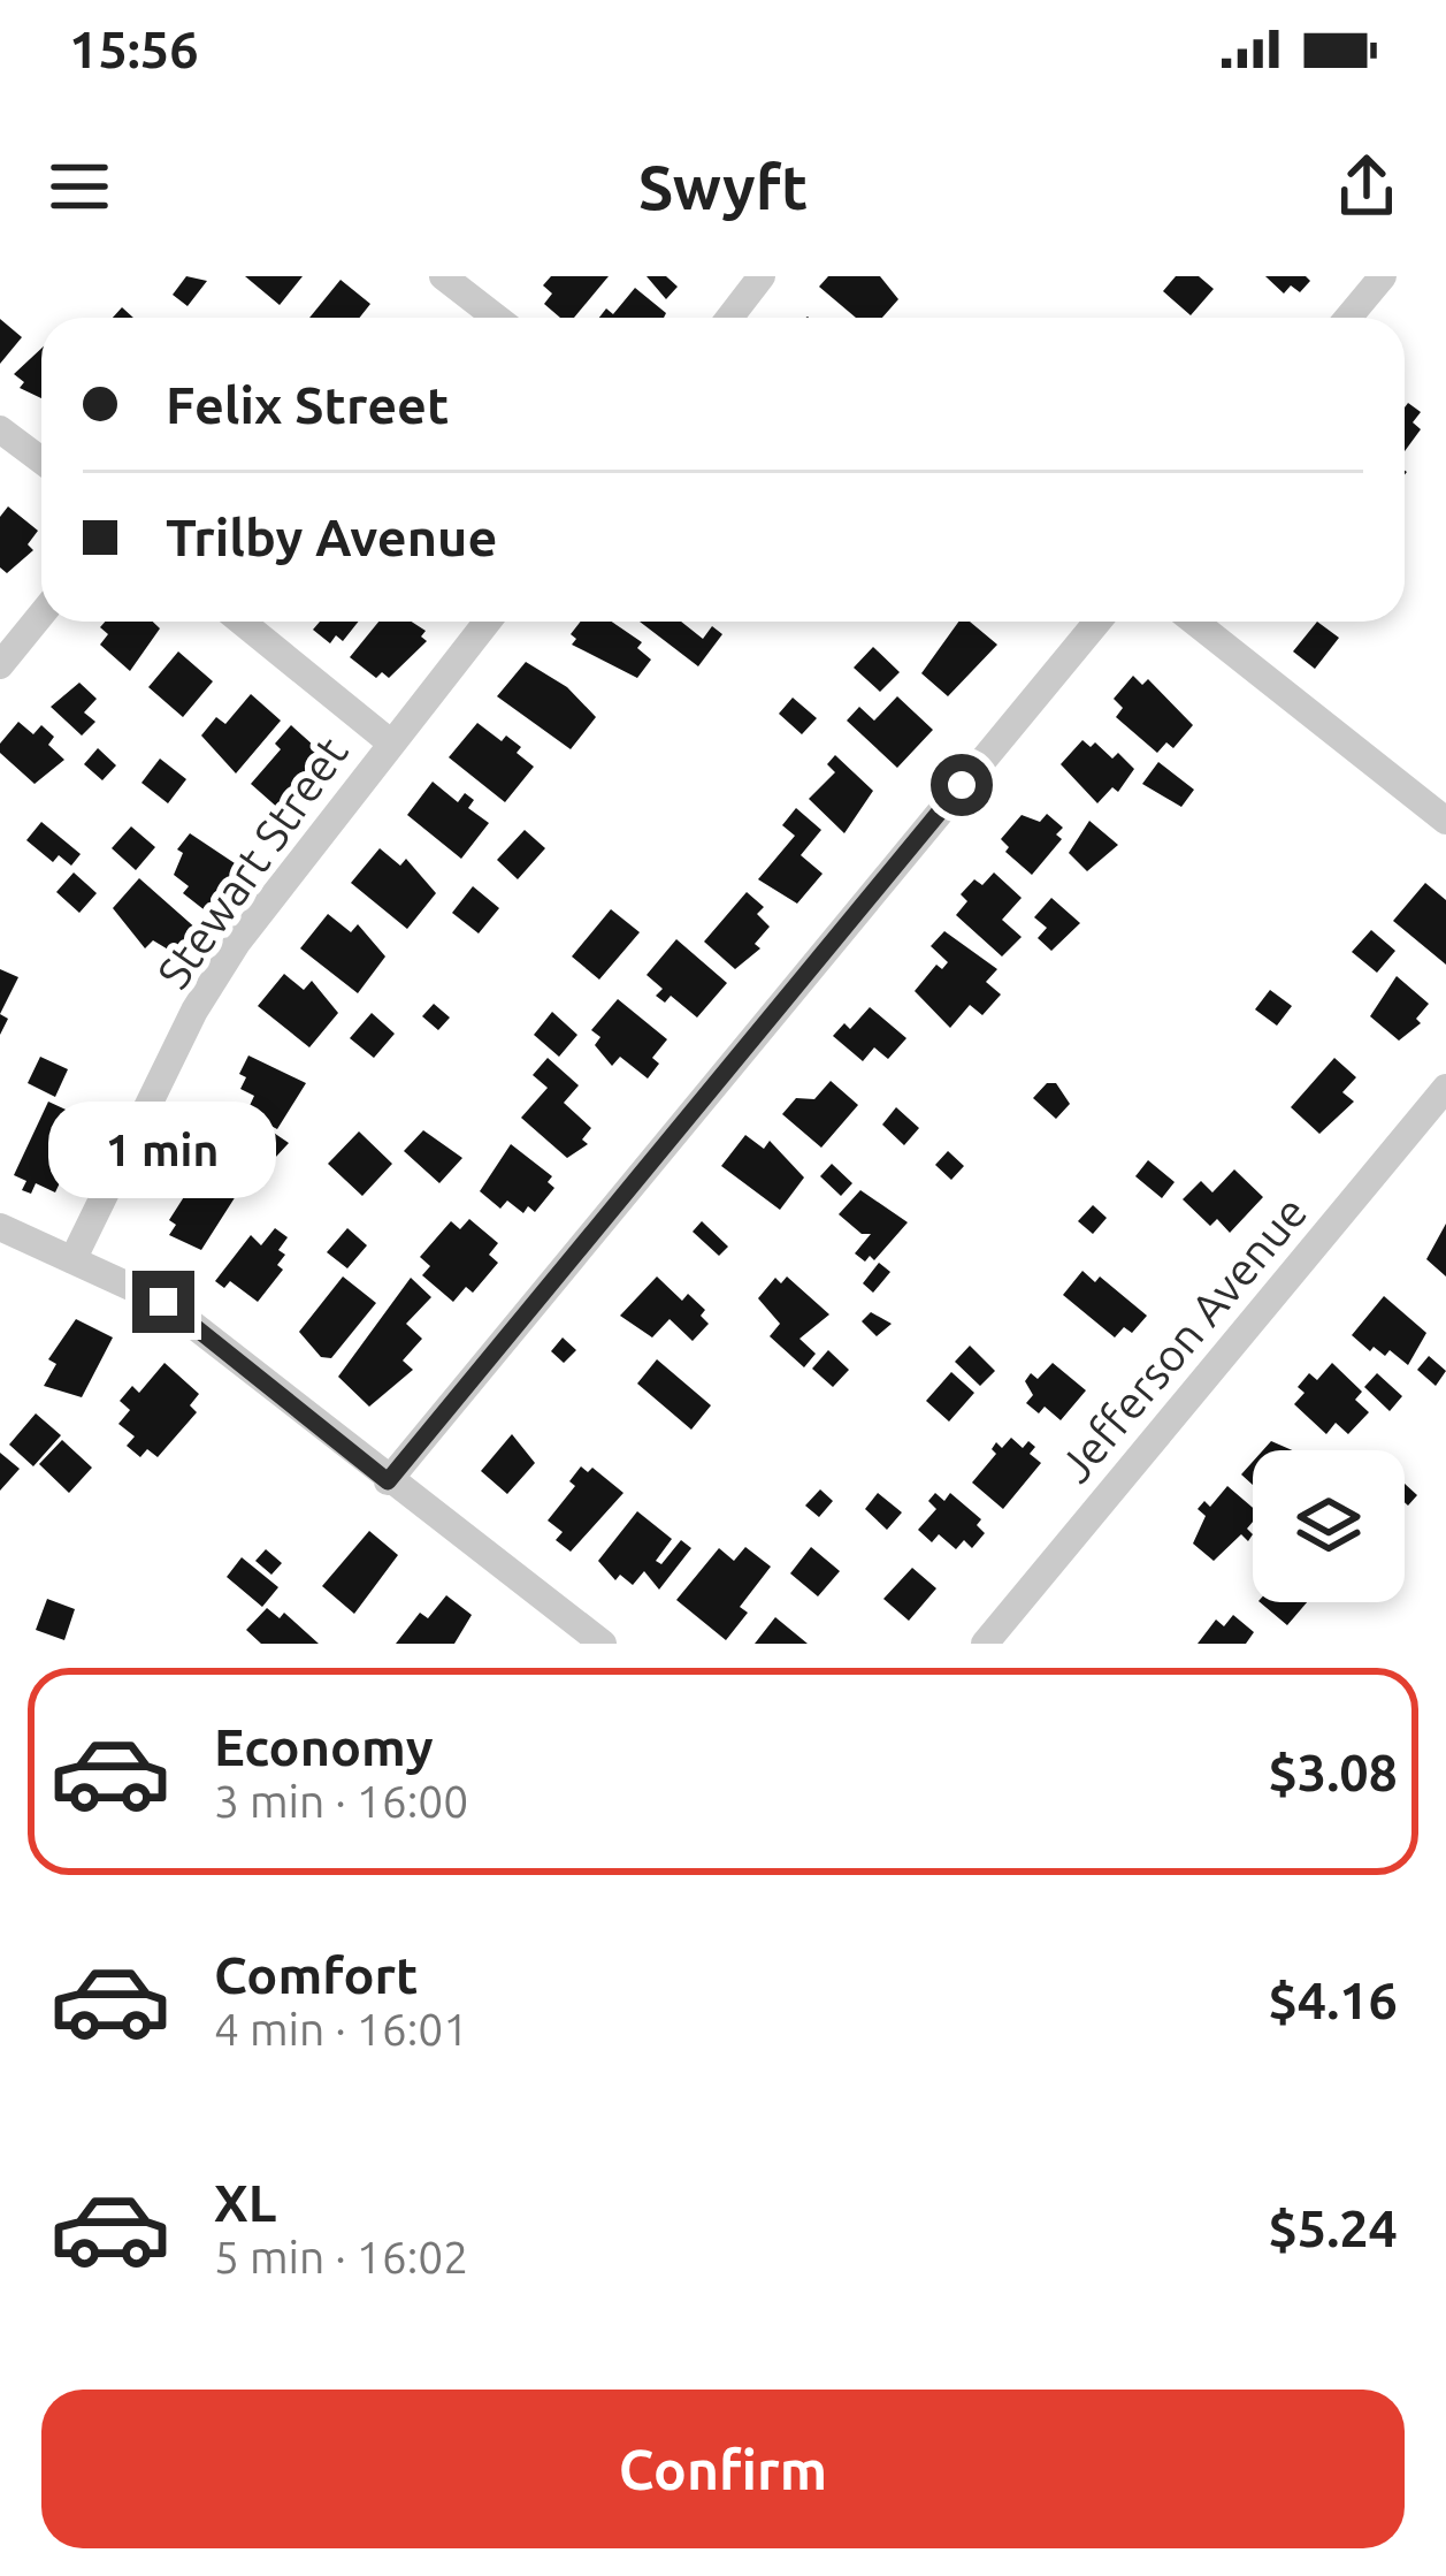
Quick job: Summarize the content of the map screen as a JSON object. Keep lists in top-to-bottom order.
{
  "streets": {
    "street": ["Stewart Street", "Jefferson Avenue"]
  },
  "page": {
    "status": "15:56",
    "header": "Swyft",
    "banner": ["Felix Street", "Trilby Avenue"],
    "bubble": "1 min",
    "list": [
      {
        "name": "Economy",
        "note": "3 min · 16:00",
        "value": "$3.08"
      },
      {
        "name": "Comfort",
        "note": "4 min · 16:01",
        "value": "$4.16"
      },
      {
        "name": "XL",
        "note": "5 min · 16:02",
        "value": "$5.24"
      }
    ],
    "buttons": "Confirm"
  }
}
